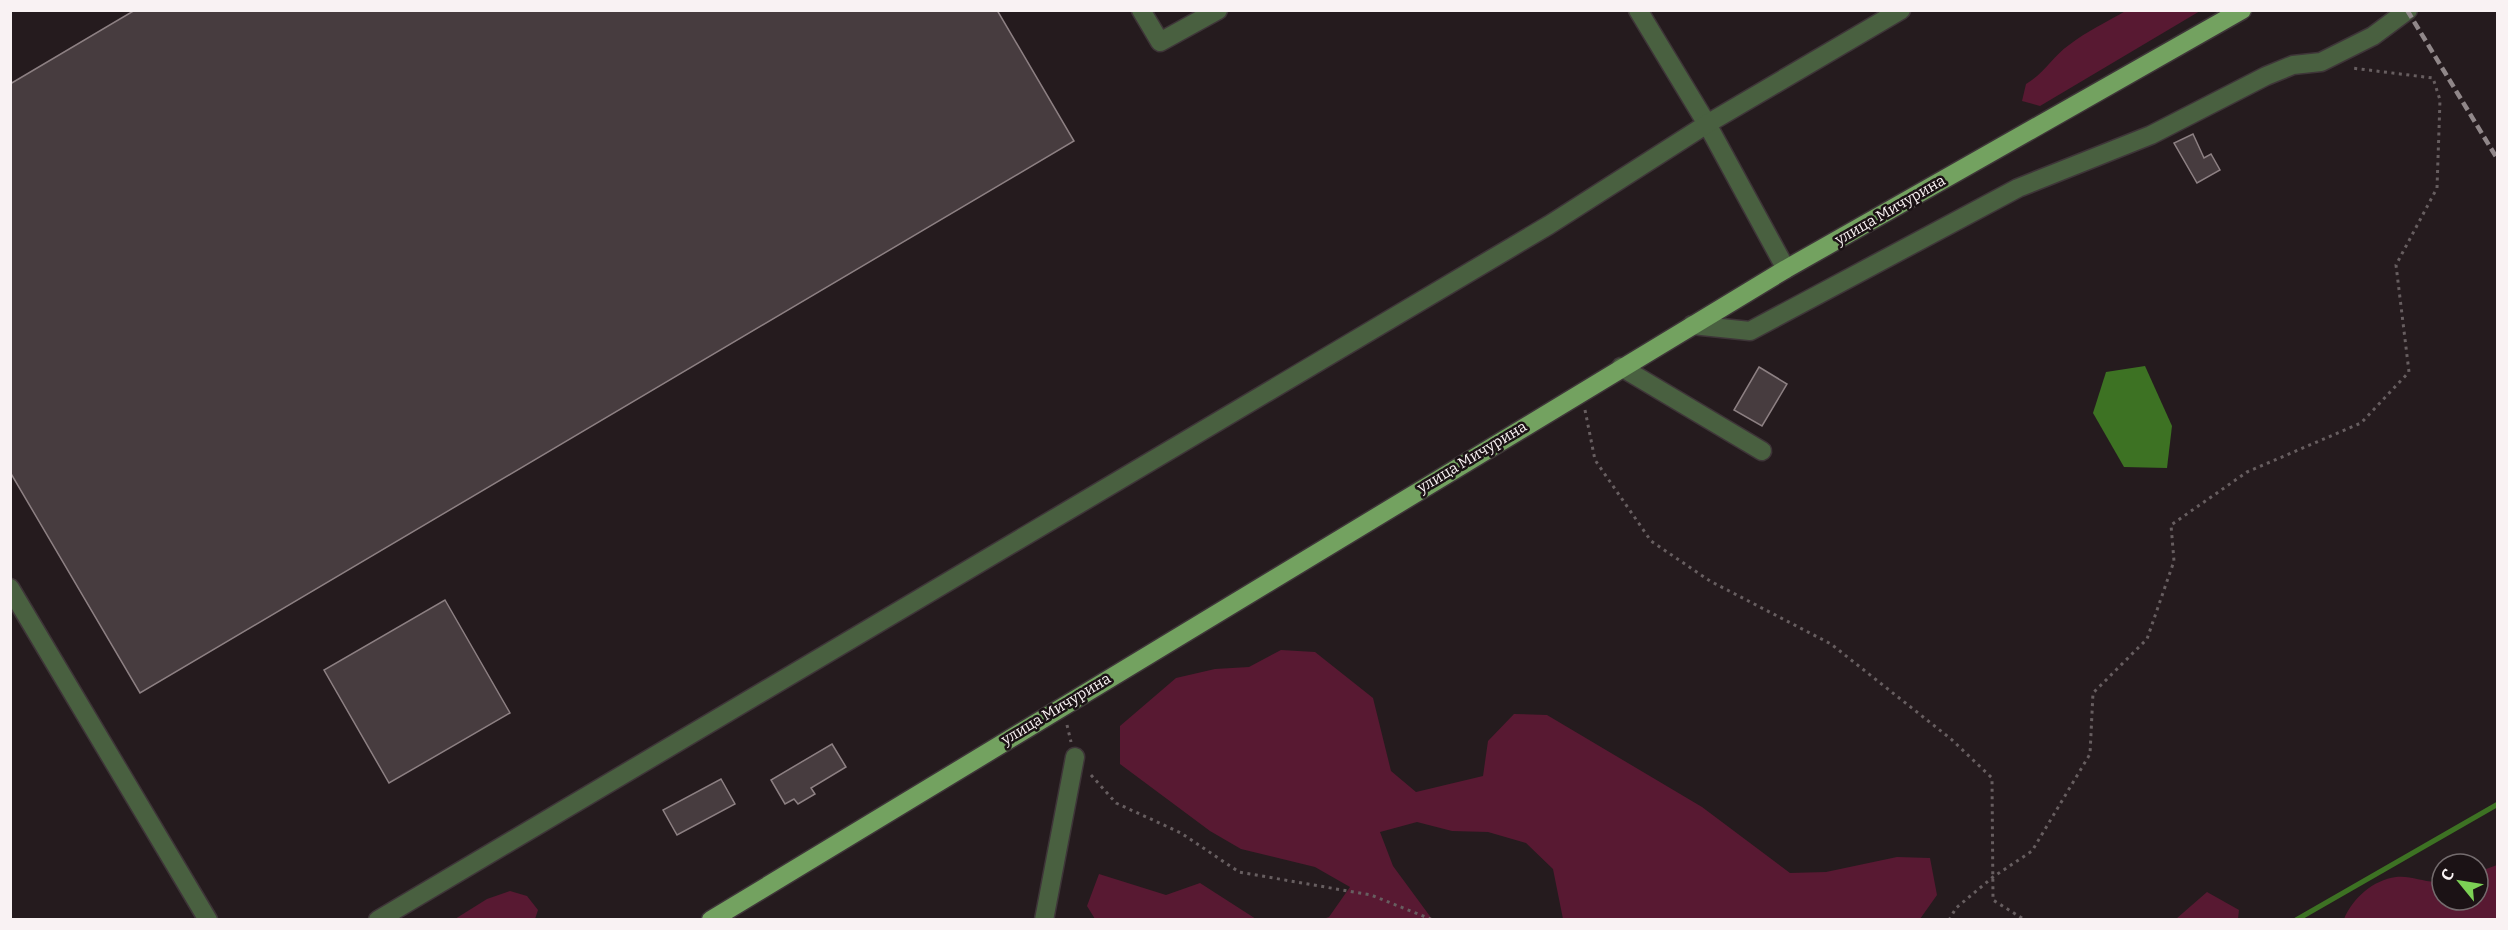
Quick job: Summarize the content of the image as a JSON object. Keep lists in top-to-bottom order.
{
  "streets": {
    "main road": ["улица Мичурина"]
  },
  "north": "top left"
}
